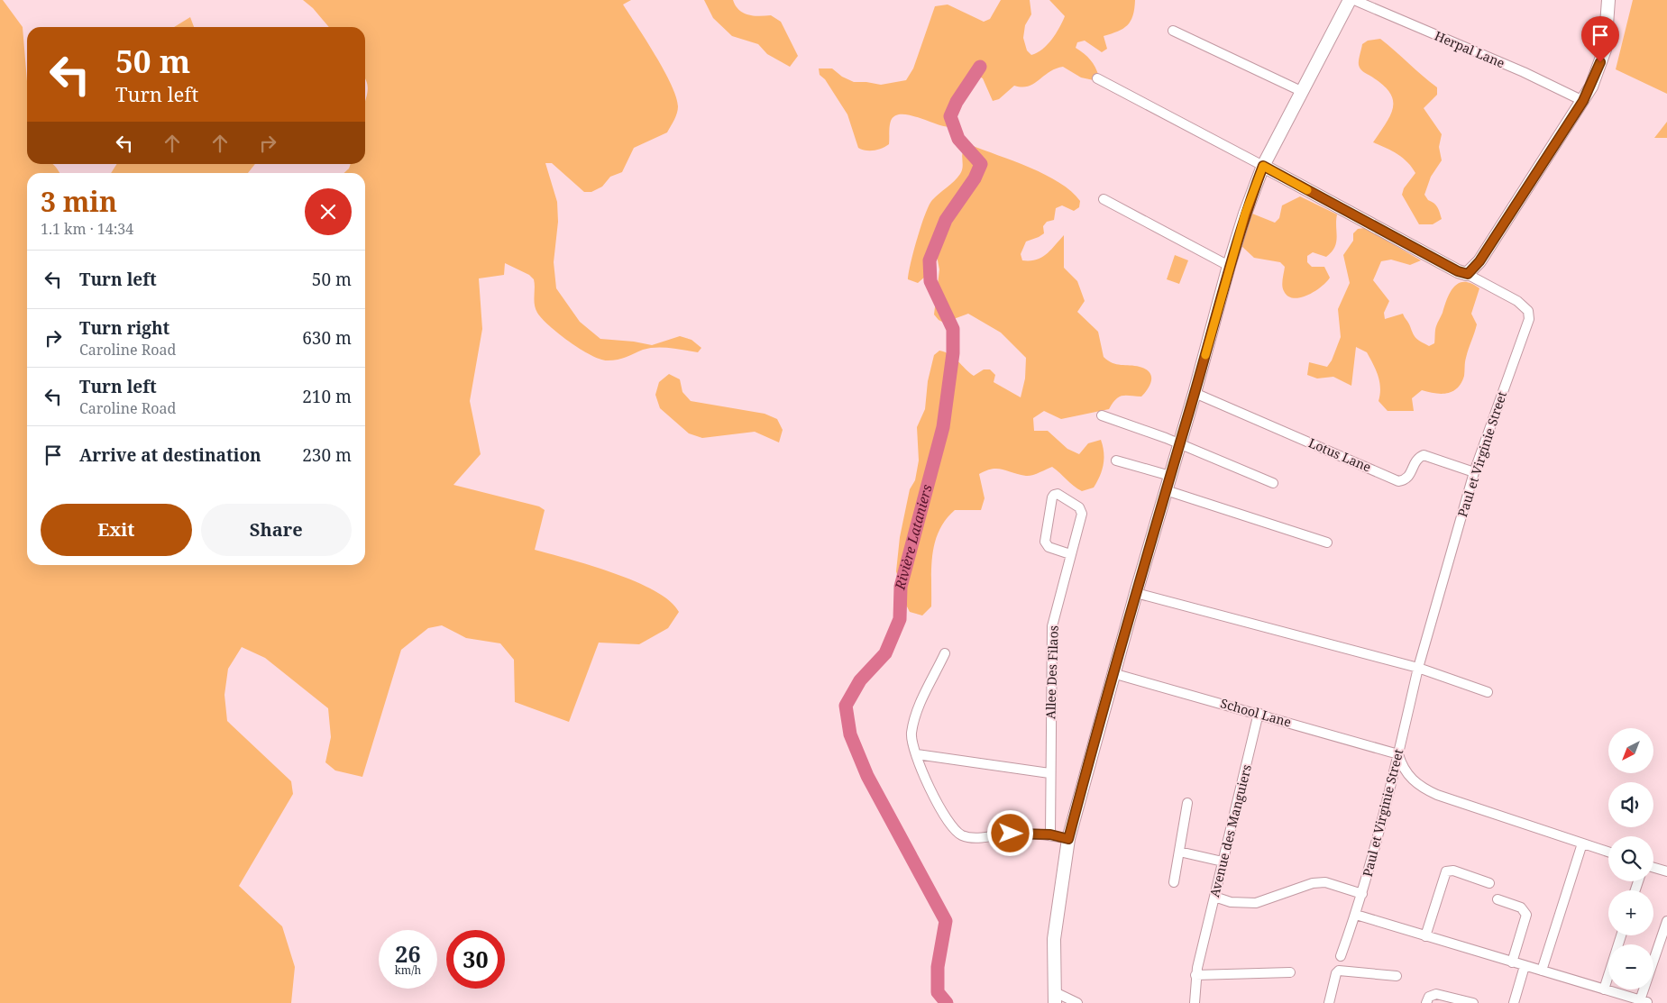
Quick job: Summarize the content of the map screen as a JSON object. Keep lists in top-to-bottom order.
{
  "streets": {
    "street": [
      "Herpal Lane",
      "Paul et Virginie Street",
      "Lotus Lane",
      "Allee Des Filaos",
      "School Lane",
      "Avenue des Manguiers"
    ]
  },
  "crossings": [
    ["Paul et Virginie Street", "Lotus Lane"],
    ["Paul et Virginie Street", "School Lane"],
    ["School Lane", "Avenue des Manguiers"]
  ],
  "water": ["Rivière Lataniers"],
  "north": "bottom left",
  "page": {
    "turn": ["50 m", "Turn left"],
    "heading": ["3 min", "1.1 km · 14:34"],
    "list": [
      {
        "name": "Turn left",
        "value": "50 m"
      },
      {
        "name": "Turn right",
        "note": "Caroline Road",
        "value": "630 m"
      },
      {
        "name": "Turn left",
        "note": "Caroline Road",
        "value": "210 m"
      },
      {
        "name": "Arrive at destination",
        "value": "230 m"
      }
    ],
    "buttons": ["Exit", "Share"],
    "map_buttons": ["+", "−"],
    "speed": "26 km/h",
    "limit": "30"
  }
}
